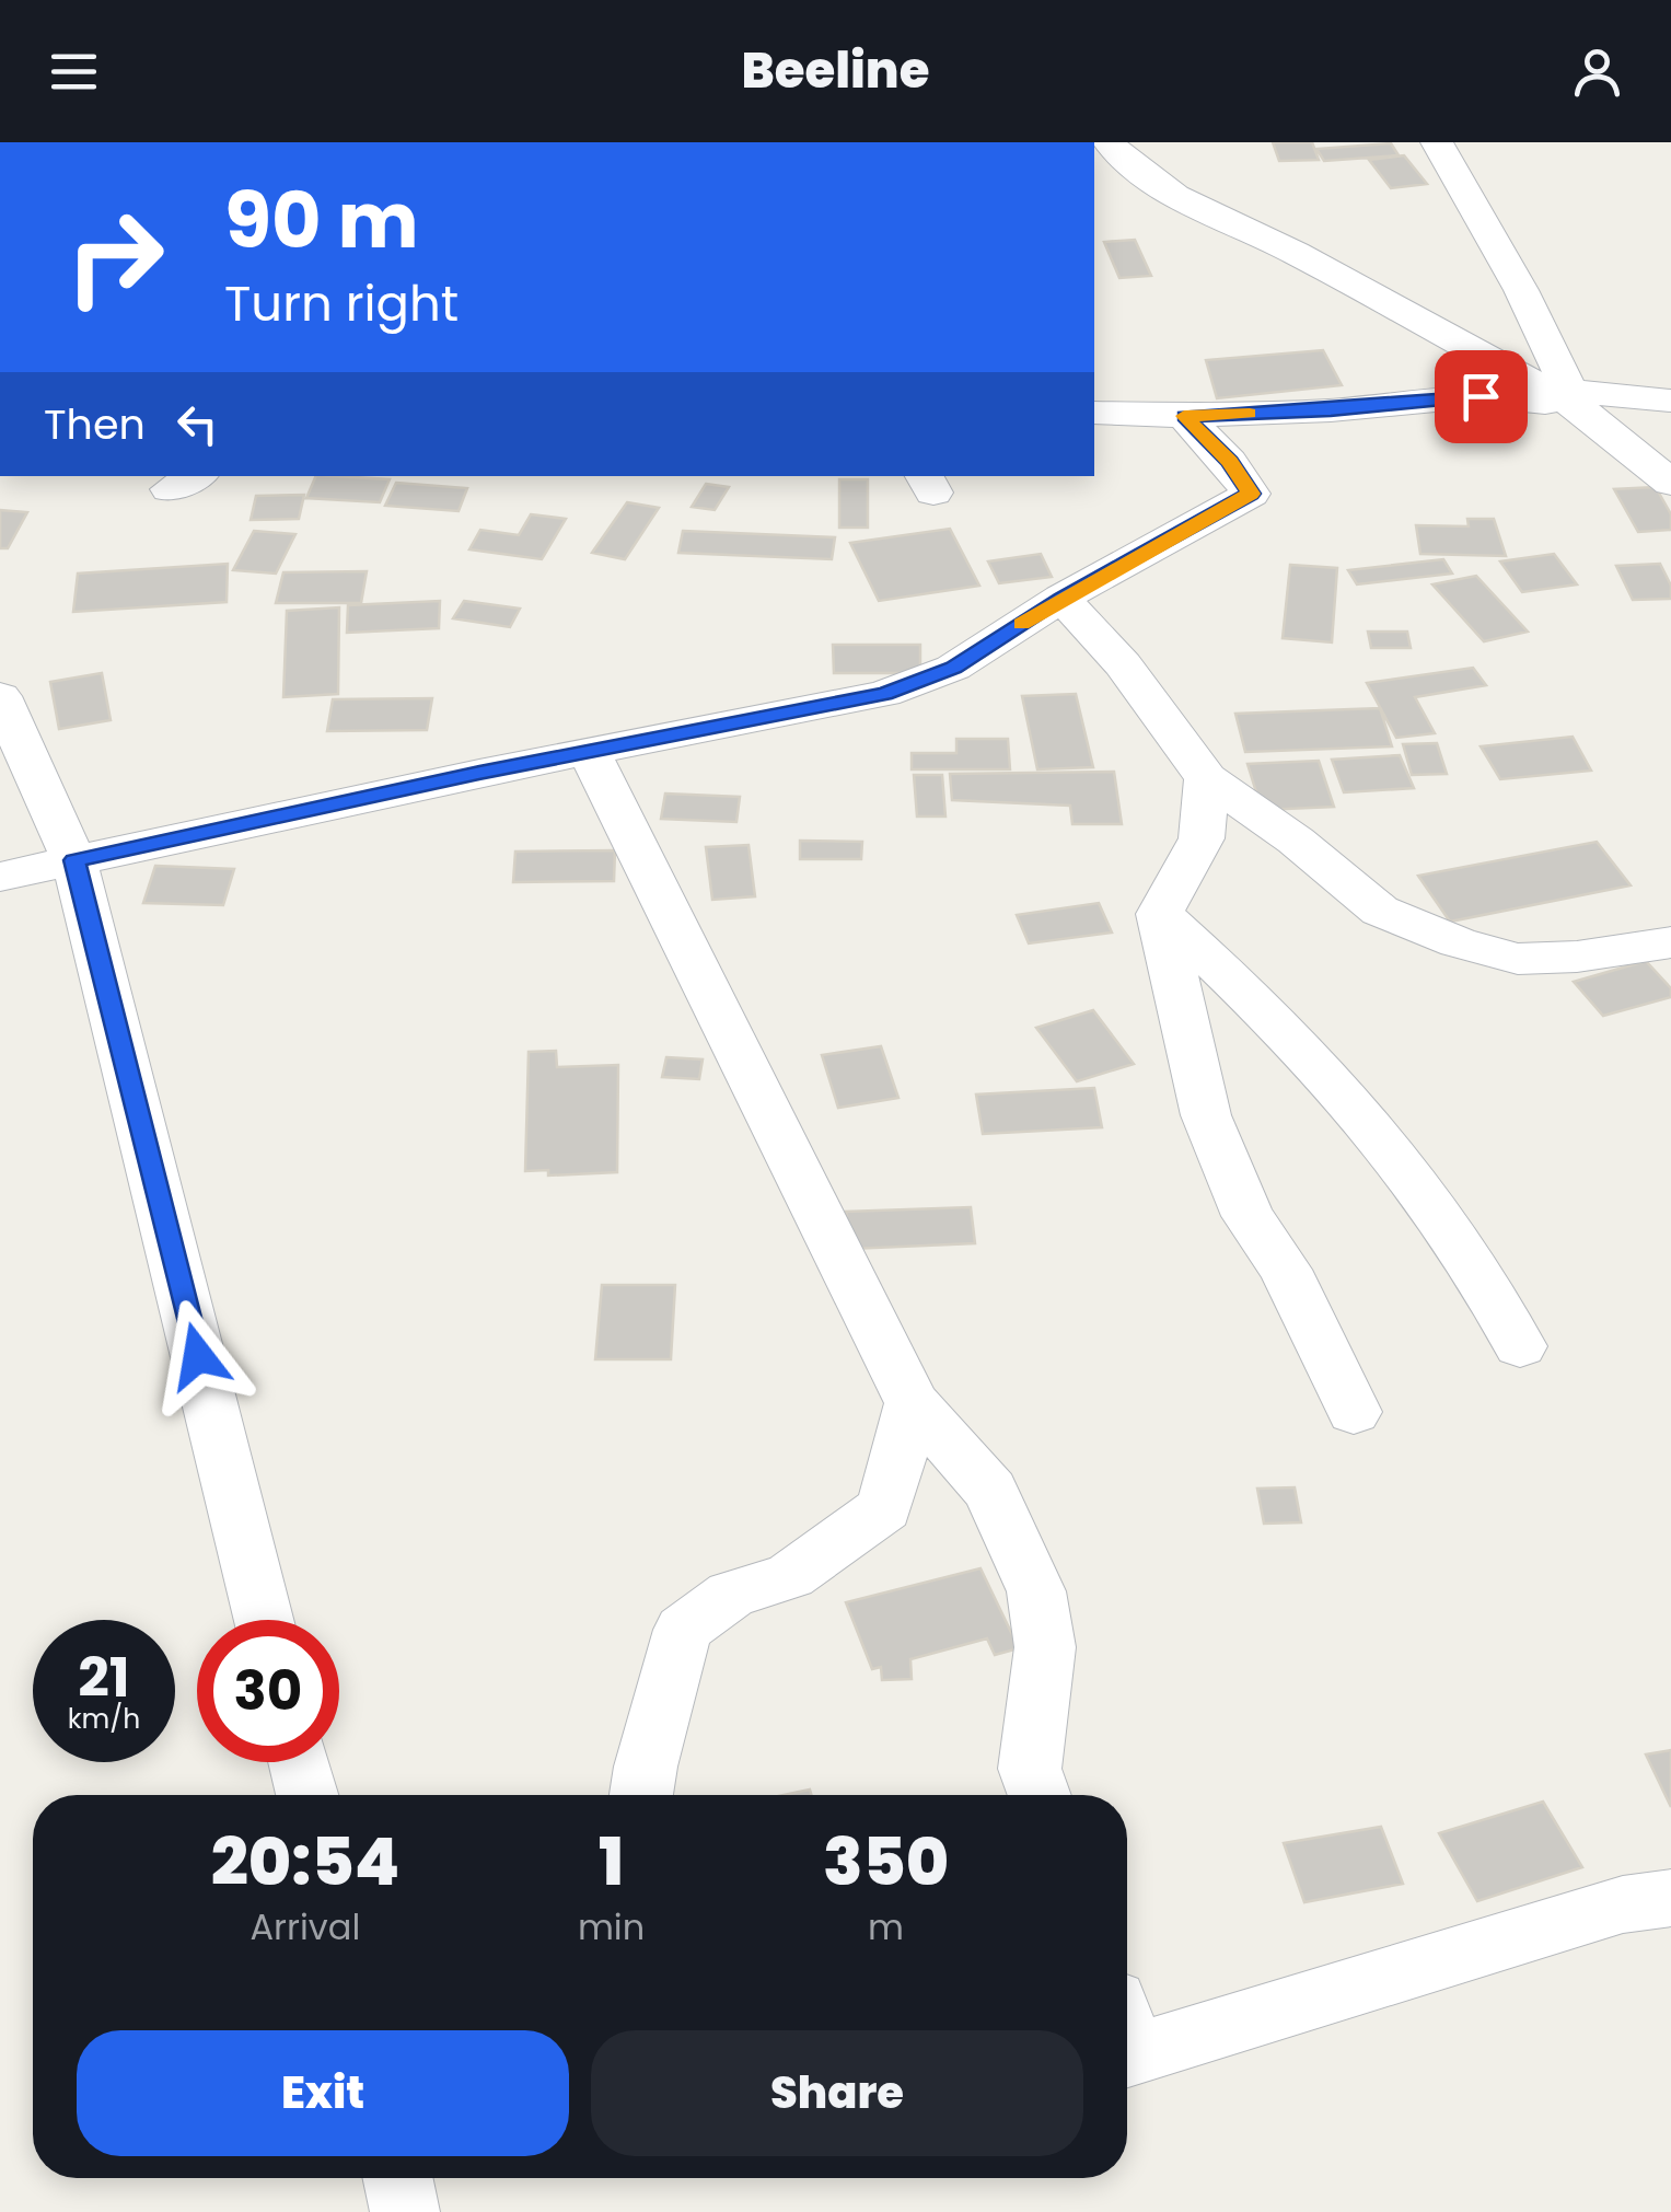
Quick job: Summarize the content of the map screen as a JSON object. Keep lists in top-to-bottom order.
{
  "page": {
    "header": "Beeline",
    "turn": ["90 m", "Turn right"],
    "then": "Then",
    "speed": "21 km/h",
    "limit": "30",
    "eta": [
      "20:54",
      "Arrival",
      "1",
      "min",
      "350",
      "m"
    ],
    "buttons": ["Exit", "Share"]
  }
}
